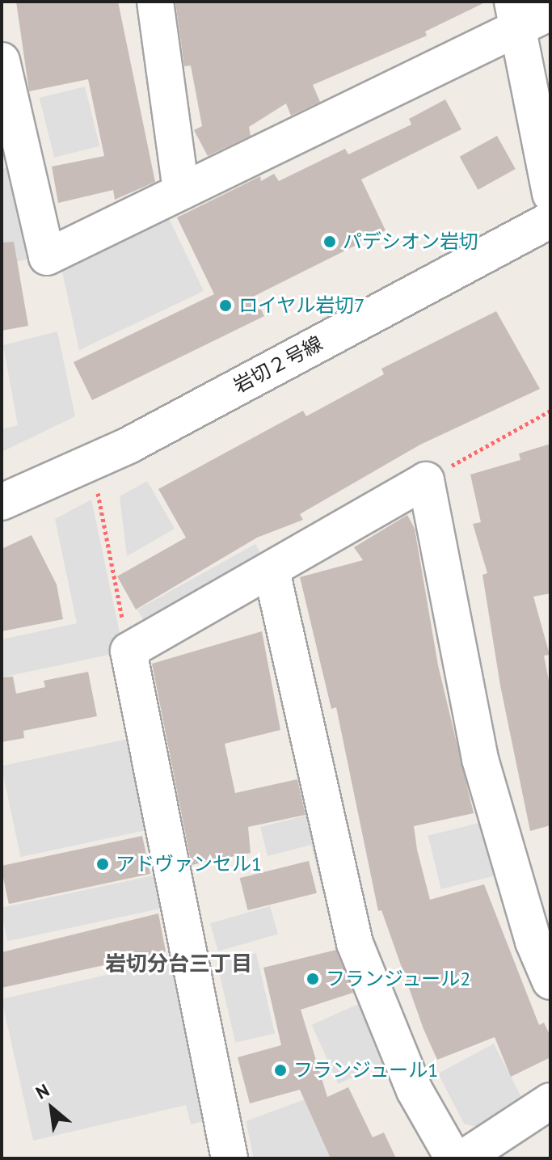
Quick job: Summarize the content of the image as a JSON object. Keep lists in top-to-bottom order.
{
  "streets": {
    "street": ["岩切２号線"]
  },
  "districts": ["岩切分台三丁目"],
  "places": [
    "パデシオン岩切",
    "ロイヤル岩切7",
    "アドヴァンセル1",
    "フランジュール2",
    "フランジュール1"
  ],
  "north": "top left"
}
